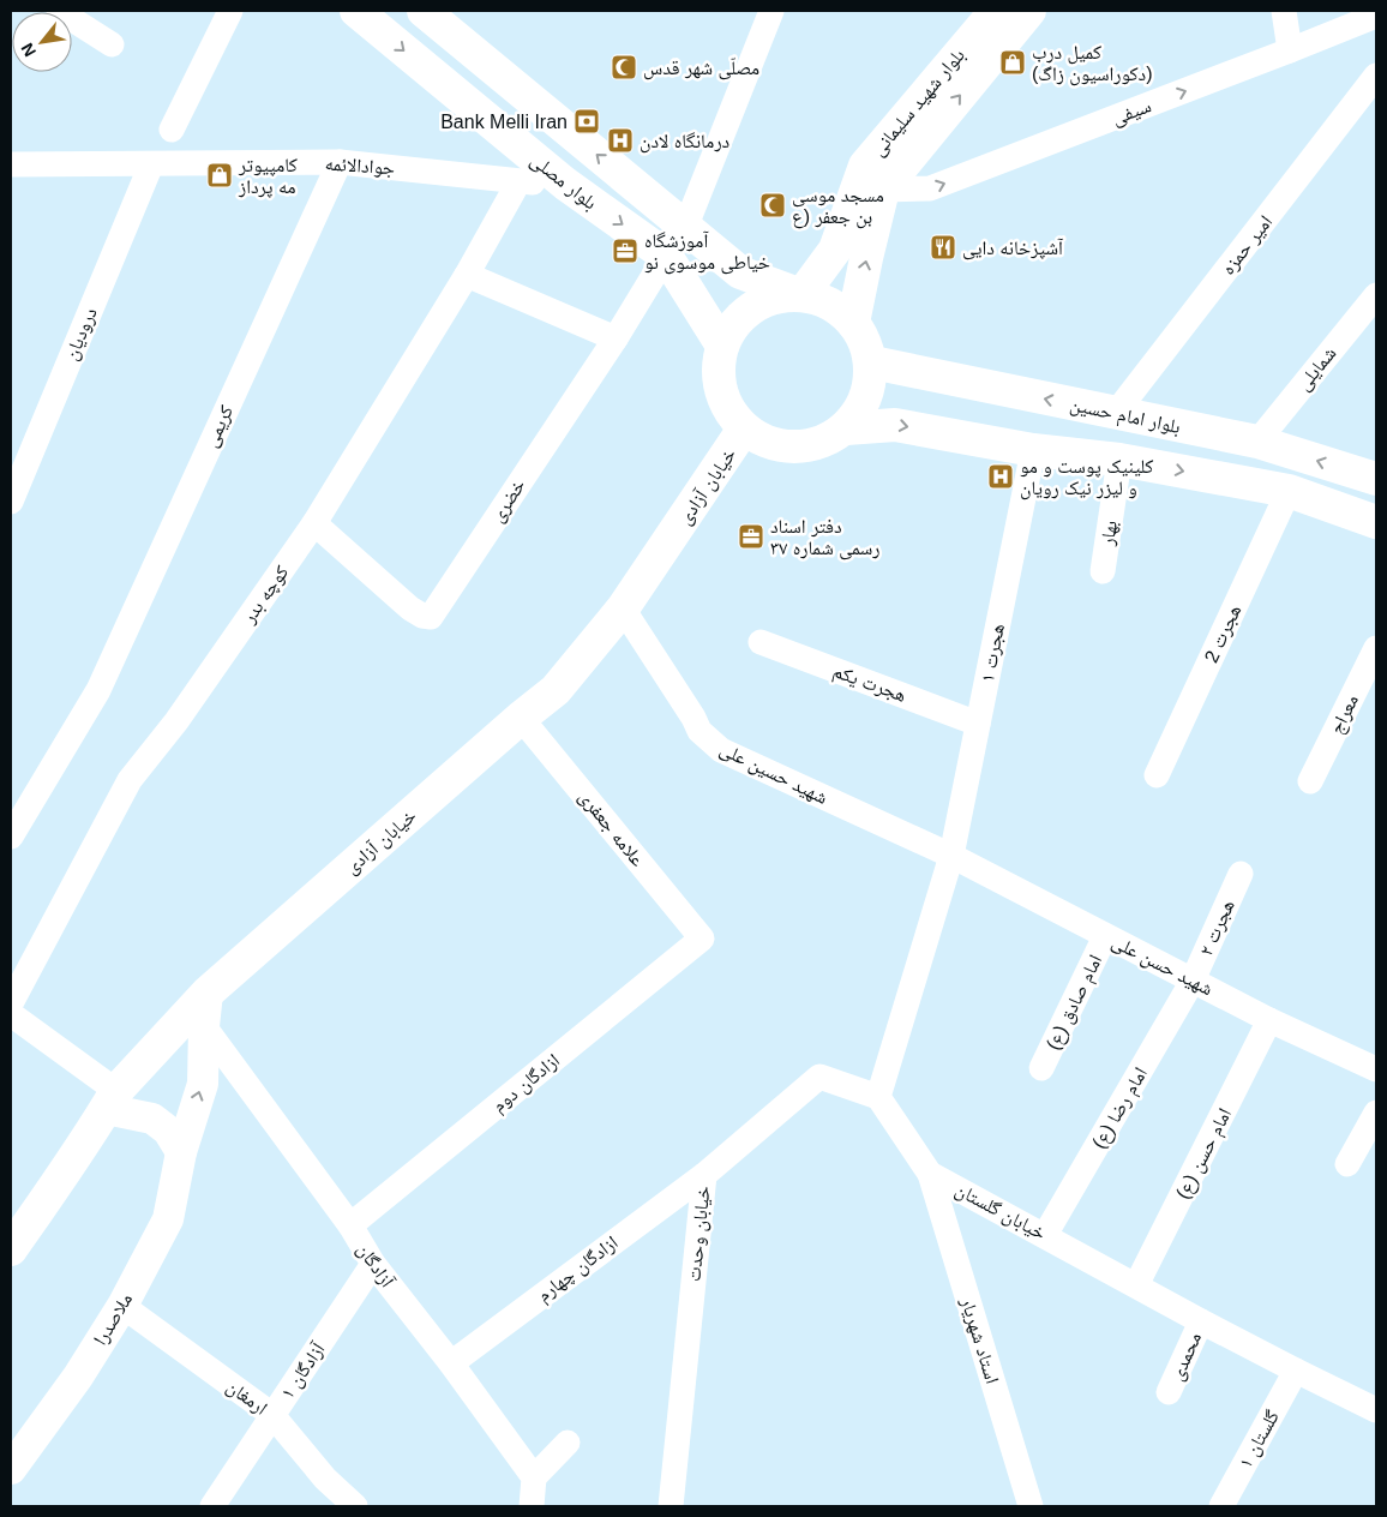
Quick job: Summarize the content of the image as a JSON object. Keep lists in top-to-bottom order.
{
  "streets": {
    "main road": [
      "بلوار شهید سلیمانی",
      "بلوار مصلی",
      "بلوار امام حسین",
      "خیابان آزادی"
    ],
    "street": [
      "سیفی",
      "جوادالائمه",
      "امیر حمزه",
      "درودیان",
      "شمایلی",
      "کریمی",
      "خضری",
      "بهار",
      "کوچه بدر",
      "هجرت 2",
      "هجرت ۱",
      "هجرت یکم",
      "معراج",
      "شهید حسین علی",
      "علامه جعفری",
      "هجرت ۲",
      "شهید حسن علی",
      "امام صادق (ع)",
      "ازادگان دوم",
      "امام رضا (ع)",
      "امام حسن (ع)",
      "خیابان گلستان",
      "خیابان وحدت",
      "آزادگان",
      "ازادگان چهارم",
      "ملاصدرا",
      "استاد شهریار",
      "محمدی",
      "آزادگان ۱",
      "ارمغان",
      "گلستان ۱"
    ]
  },
  "crossings": [
    ["بلوار شهید سلیمانی", "سیفی"],
    ["بلوار شهید سلیمانی", "بلوار مصلی"],
    ["بلوار شهید سلیمانی", "بلوار امام حسین"],
    ["بلوار شهید سلیمانی", "خیابان آزادی"],
    ["جوادالائمه", "بلوار مصلی"],
    ["جوادالائمه", "درودیان"],
    ["جوادالائمه", "کریمی"],
    ["جوادالائمه", "کوچه بدر"],
    ["بلوار مصلی", "بلوار امام حسین"],
    ["بلوار مصلی", "خیابان آزادی"],
    ["بلوار مصلی", "خضری"],
    ["امیر حمزه", "بلوار امام حسین"],
    ["شمایلی", "بلوار امام حسین"],
    ["بلوار امام حسین", "خیابان آزادی"],
    ["خیابان آزادی", "شهید حسین علی"],
    ["خیابان آزادی", "علامه جعفری"],
    ["خیابان آزادی", "ملاصدرا"],
    ["خضری", "کوچه بدر"],
    ["هجرت ۱", "هجرت یکم"],
    ["هجرت ۱", "شهید حسین علی"],
    ["هجرت ۱", "شهید حسن علی"],
    ["شهید حسین علی", "شهید حسن علی"],
    ["علامه جعفری", "ازادگان دوم"],
    ["هجرت ۲", "شهید حسن علی"],
    ["هجرت ۲", "امام رضا (ع)"],
    ["شهید حسن علی", "امام صادق (ع)"],
    ["شهید حسن علی", "امام رضا (ع)"],
    ["شهید حسن علی", "امام حسن (ع)"],
    ["ازادگان دوم", "آزادگان"],
    ["امام رضا (ع)", "خیابان گلستان"],
    ["امام حسن (ع)", "خیابان گلستان"],
    ["خیابان گلستان", "خیابان وحدت"],
    ["خیابان گلستان", "استاد شهریار"],
    ["خیابان گلستان", "محمدی"],
    ["خیابان گلستان", "گلستان ۱"],
    ["خیابان وحدت", "ازادگان چهارم"],
    ["آزادگان", "ازادگان چهارم"],
    ["آزادگان", "ملاصدرا"],
    ["آزادگان", "آزادگان ۱"],
    ["ملاصدرا", "ارمغان"],
    ["آزادگان ۱", "ارمغان"]
  ],
  "one_way": ["سیفی"],
  "places": {
    "shop": ["کمیل درب (دکوراسیون زاگ)", "کامپیوتر مه پرداز"],
    "mosque": ["مصلّی شهر قدس", "مسجد موسی بن جعفر (ع"],
    "bank": ["Bank Melli Iran"],
    "hospital": ["درمانگاه لادن", "کلینیک پوست و مو و لیزر نیک رویان"],
    "restaurant": ["آشپزخانه دایی"],
    "office": ["آموزشگاه خیاطی موسوی نو", "دفتر اسناد رسمی شماره ۳۷"]
  },
  "north": "bottom left"
}
